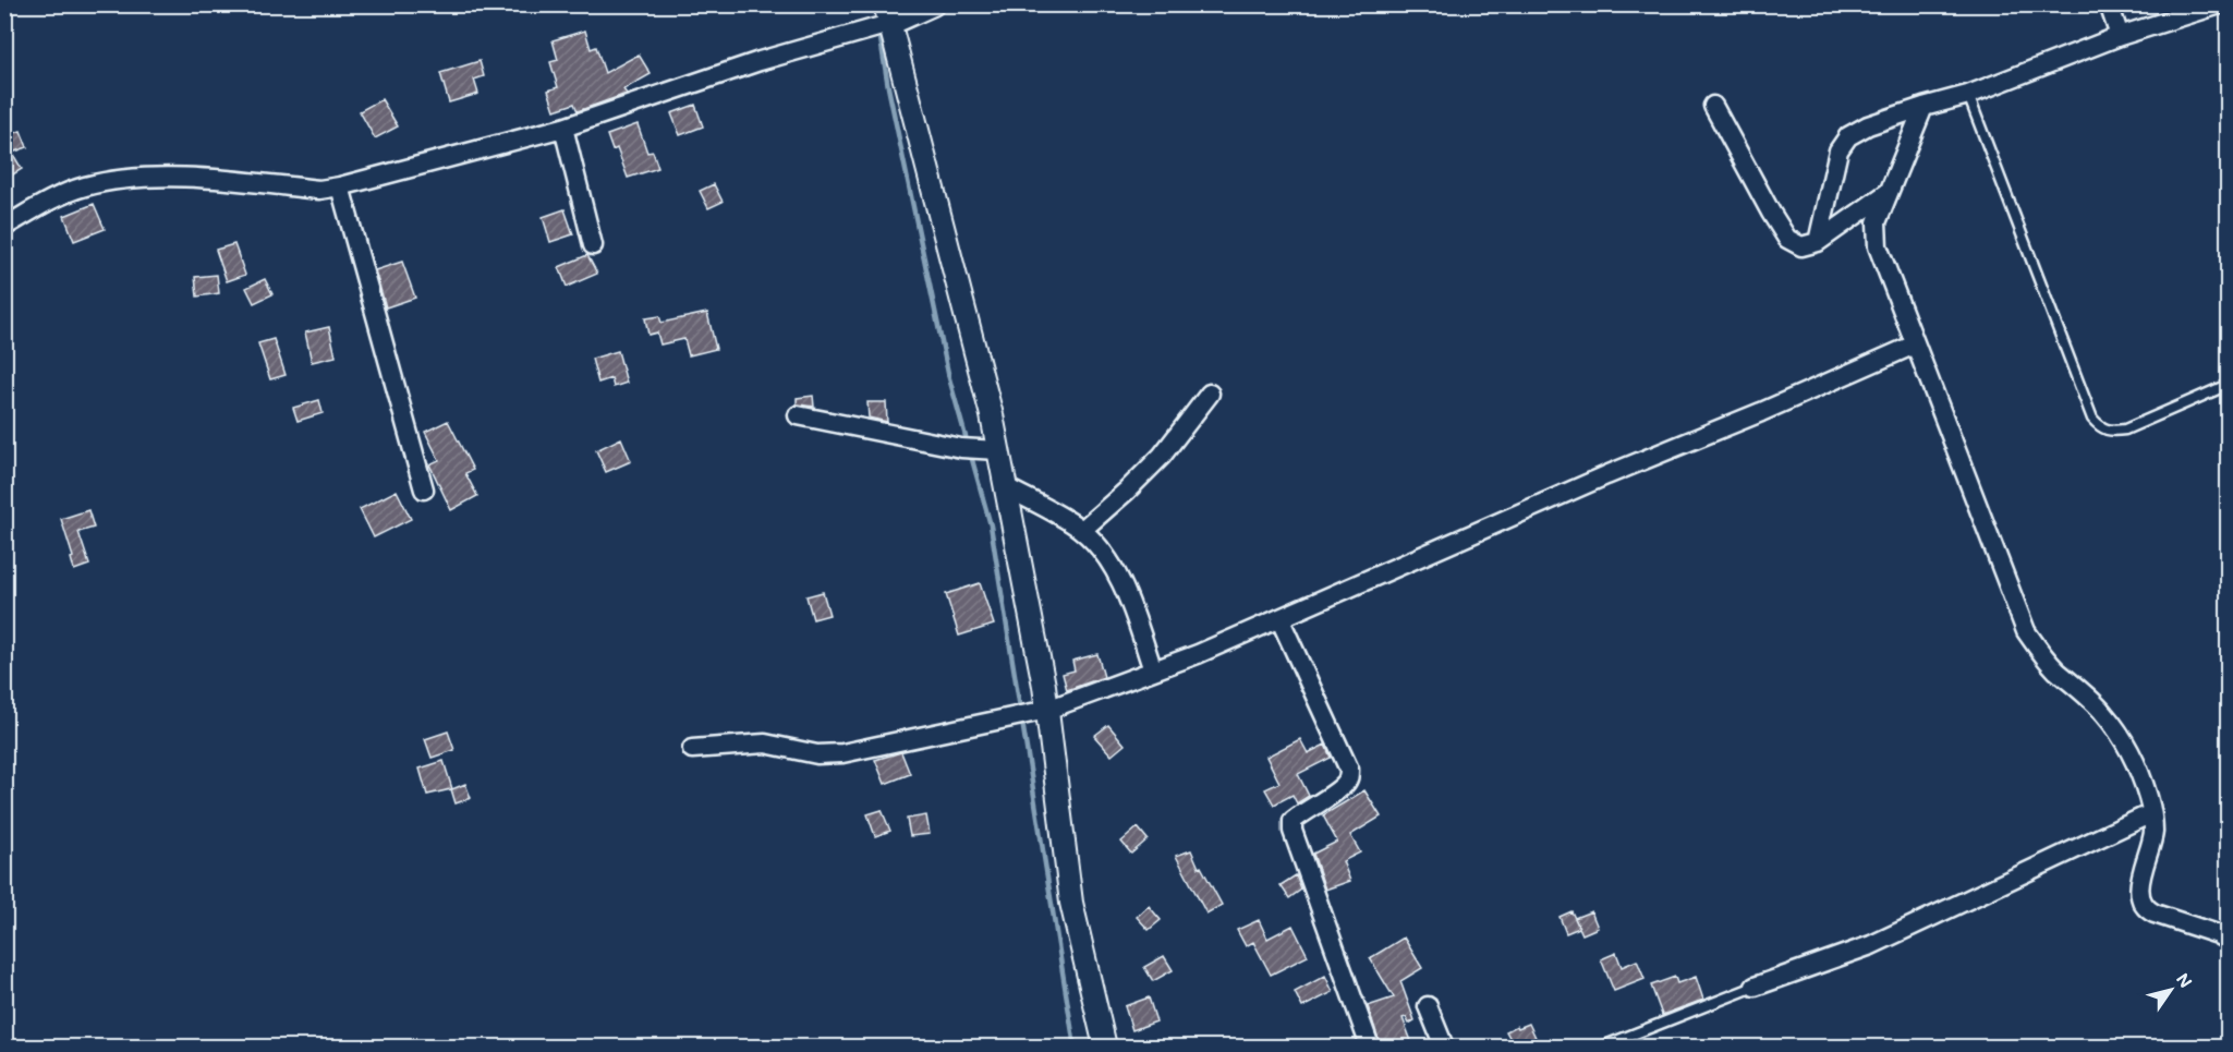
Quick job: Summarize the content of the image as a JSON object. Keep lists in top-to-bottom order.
{
  "north": "top right"
}
